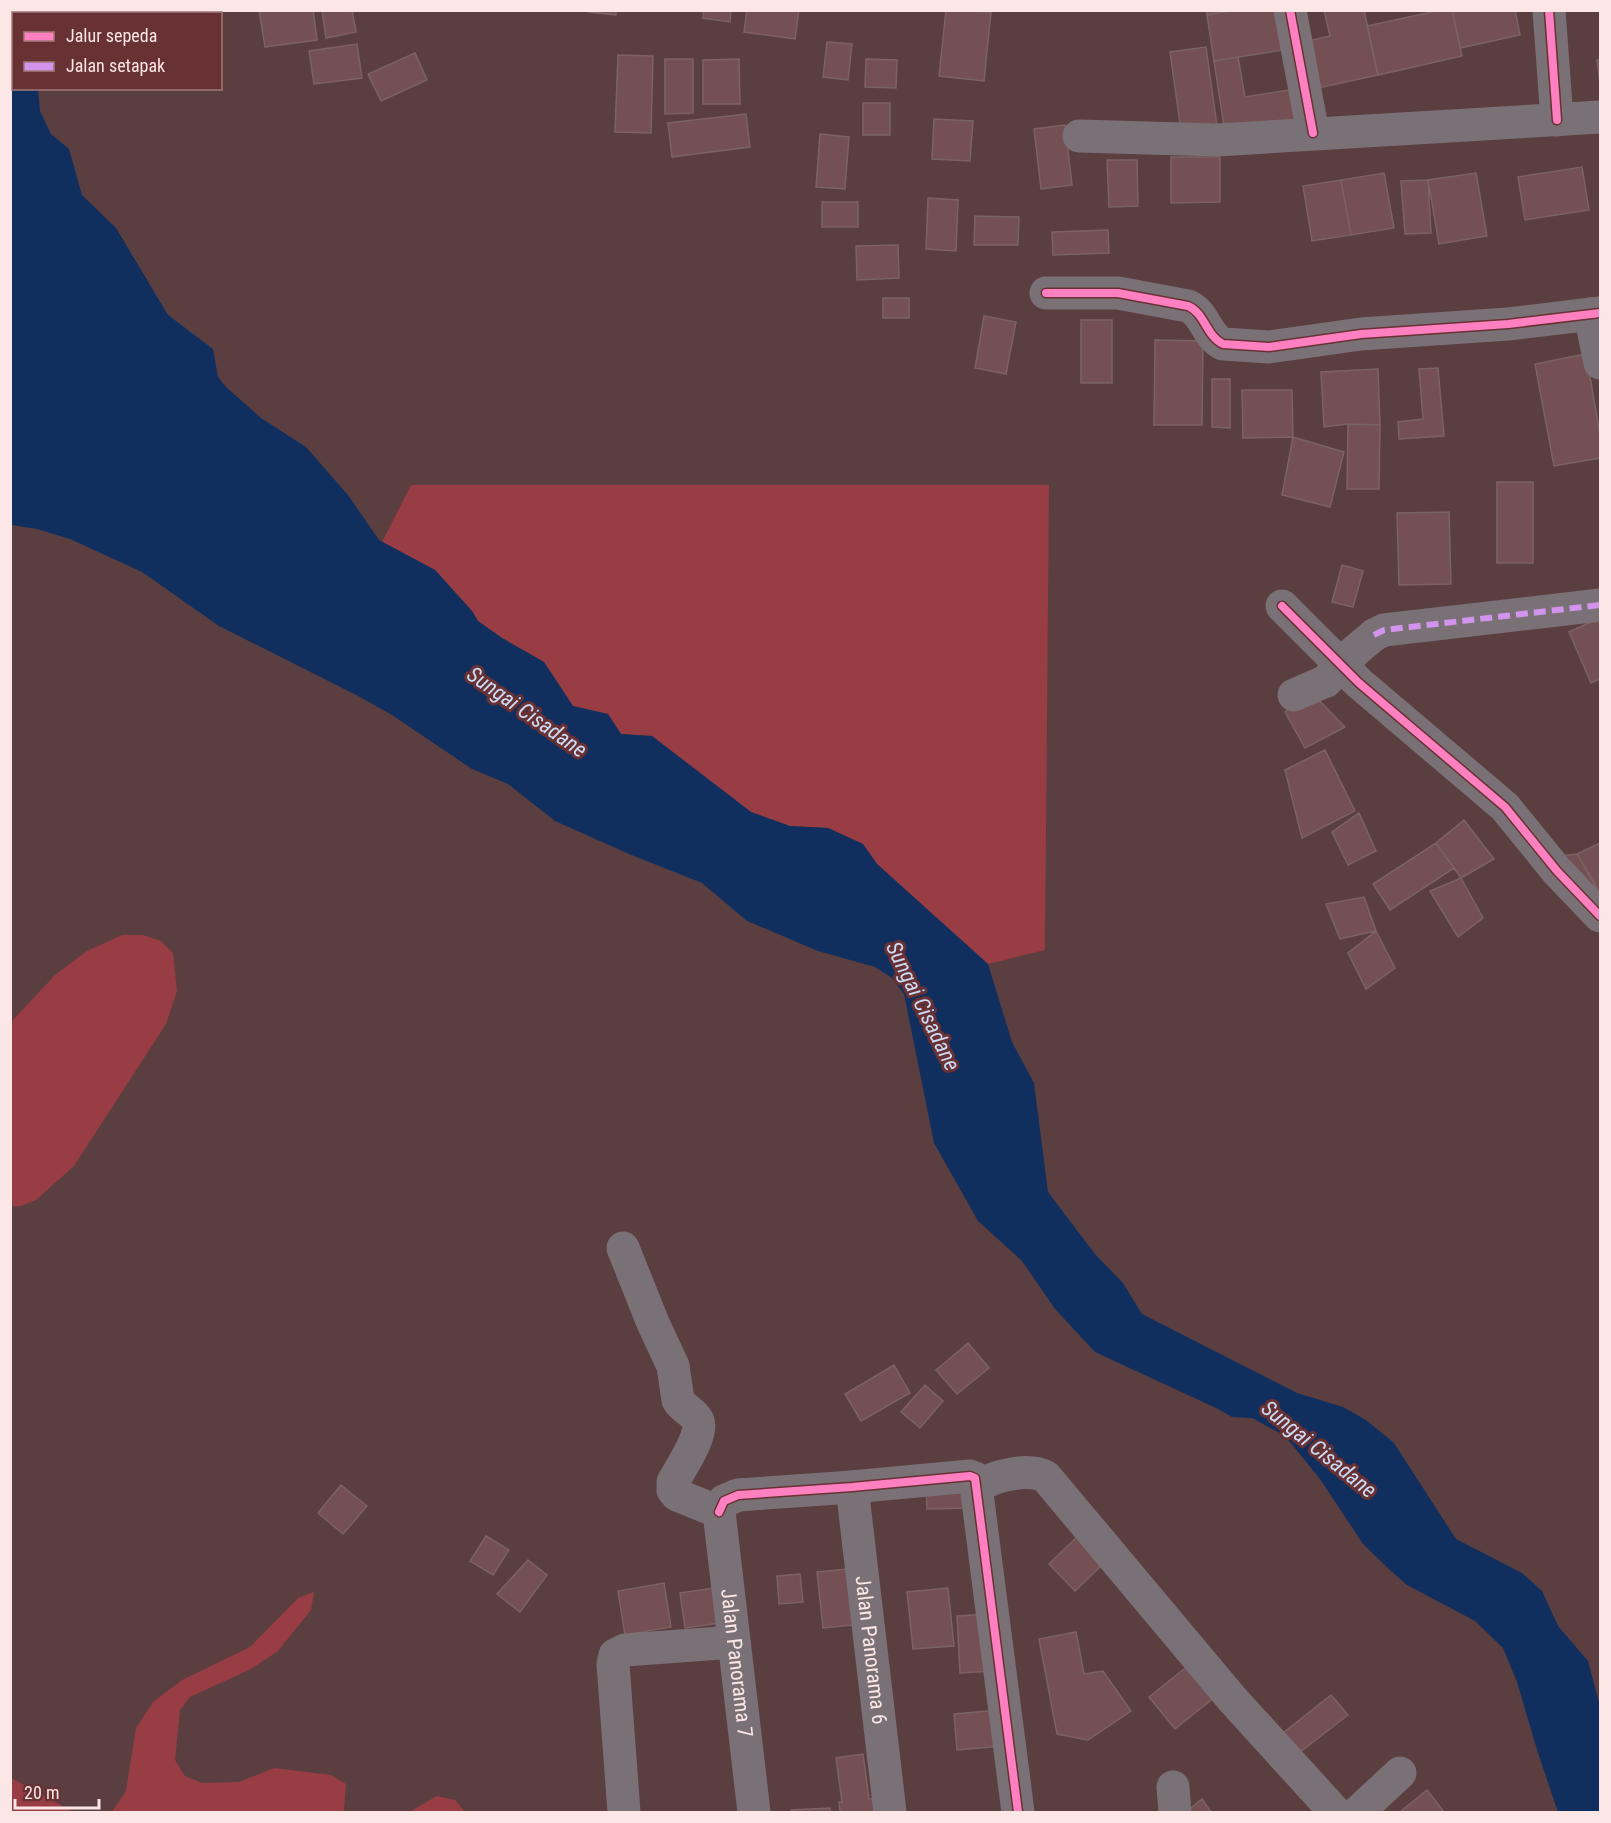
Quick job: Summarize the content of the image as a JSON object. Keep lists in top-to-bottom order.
{
  "streets": {
    "street": ["Jalan Panorama 6", "Jalan Panorama 7"]
  },
  "water": ["Sungai Cisadane"],
  "legend": ["Jalur sepeda", "Jalan setapak"],
  "scale_bar": "20 m"
}
